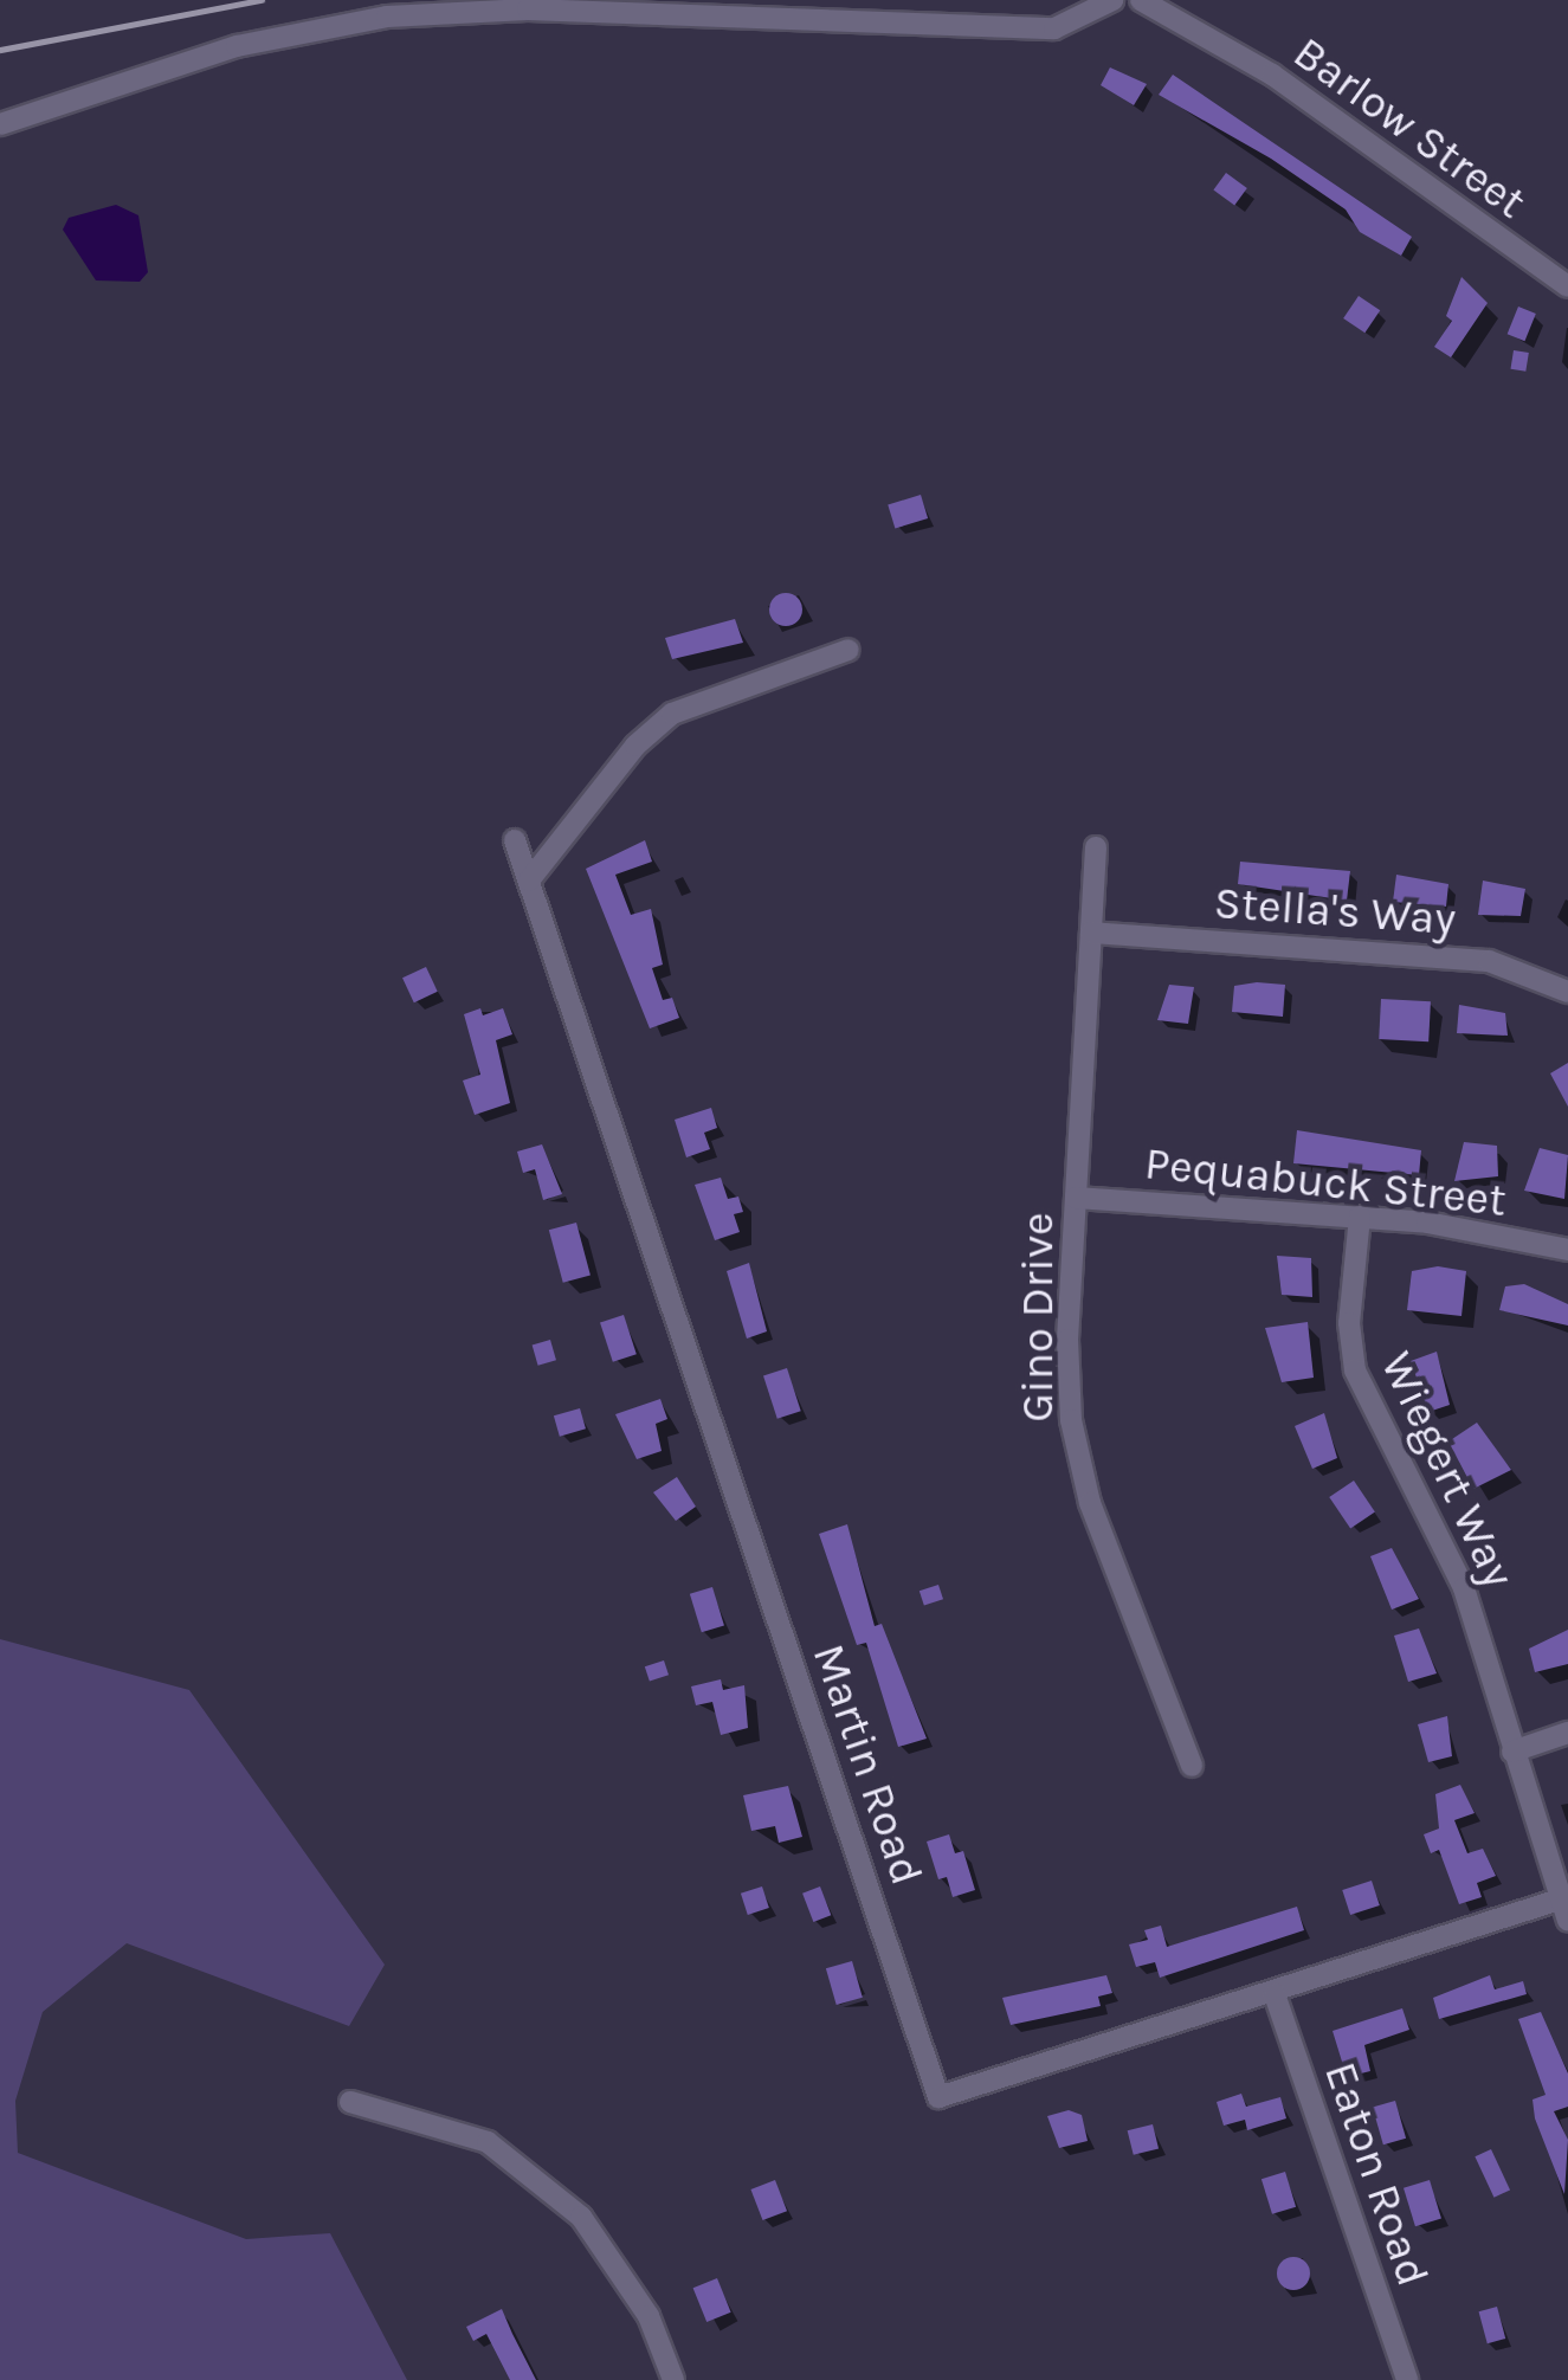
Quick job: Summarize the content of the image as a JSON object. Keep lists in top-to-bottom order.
{
  "streets": {
    "street": [
      "Barlow Street",
      "Stella's Way",
      "Pequabuck Street",
      "Gino Drive",
      "Wiegert Way",
      "Martin Road",
      "Eaton Road"
    ]
  },
  "crossings": [
    ["Stella's Way", "Gino Drive"],
    ["Pequabuck Street", "Gino Drive"],
    ["Pequabuck Street", "Wiegert Way"],
    ["Martin Road", "Eaton Road"]
  ]
}
